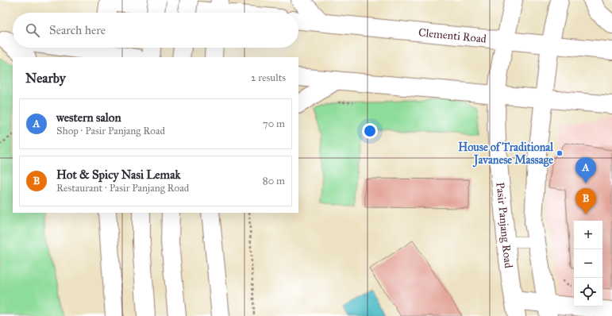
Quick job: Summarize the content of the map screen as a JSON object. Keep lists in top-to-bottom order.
{
  "streets": {
    "main road": ["Clementi Road", "Pasir Panjang Road"]
  },
  "crossings": [
    ["Clementi Road", "Pasir Panjang Road"]
  ],
  "places": ["House of Traditional Javanese Massage"],
  "page": {
    "search": "Search here",
    "heading": ["Nearby", "2 results"],
    "list": [
      {
        "mark": "A",
        "name": "western salon",
        "note": "Shop · Pasir Panjang Road",
        "value": "70 m"
      },
      {
        "mark": "B",
        "name": "Hot & Spicy Nasi Lemak",
        "note": "Restaurant · Pasir Panjang Road",
        "value": "80 m"
      }
    ],
    "pins": ["A", "B"],
    "map_buttons": ["+", "−"]
  }
}
